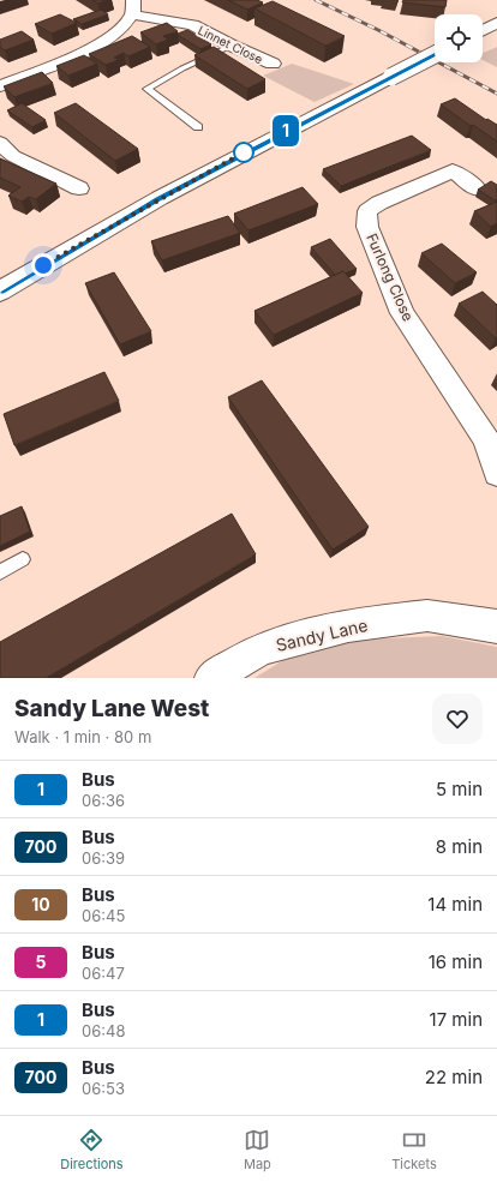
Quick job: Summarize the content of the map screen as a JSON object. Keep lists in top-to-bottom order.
{
  "streets": {
    "street": ["Linnet Close", "Furlong Close", "Sandy Lane"]
  },
  "lines": ["bus line 1"],
  "page": {
    "on_map": "1",
    "heading": ["Sandy Lane West", "Walk · 1 min · 80 m"],
    "list": [
      {
        "mark": "1",
        "name": "Bus",
        "note": "06:36",
        "value": "5 min"
      },
      {
        "mark": "700",
        "name": "Bus",
        "note": "06:39",
        "value": "8 min"
      },
      {
        "mark": "10",
        "name": "Bus",
        "note": "06:45",
        "value": "14 min"
      },
      {
        "mark": "5",
        "name": "Bus",
        "note": "06:47",
        "value": "16 min"
      },
      {
        "mark": "1",
        "name": "Bus",
        "note": "06:48",
        "value": "17 min"
      },
      {
        "mark": "700",
        "name": "Bus",
        "note": "06:53",
        "value": "22 min"
      }
    ],
    "tabs": ["Directions", "Map", "Tickets"]
  }
}
